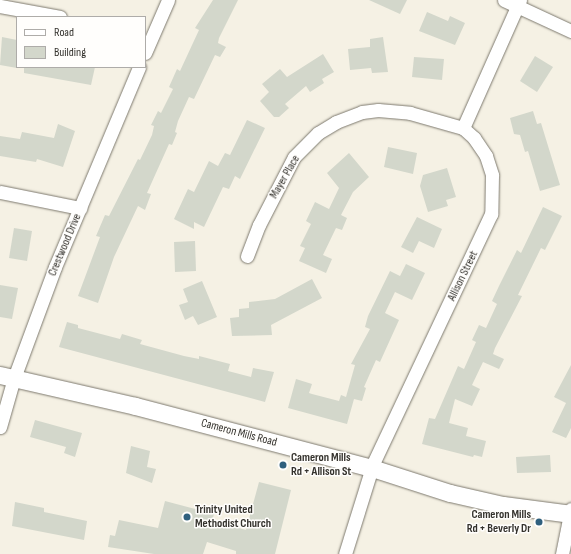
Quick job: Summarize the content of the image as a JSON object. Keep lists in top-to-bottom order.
{
  "streets": {
    "street": [
      "Mayer Place",
      "Crestwood Drive",
      "Allison Street",
      "Cameron Mills Road"
    ]
  },
  "crossings": [
    ["Mayer Place", "Allison Street"],
    ["Crestwood Drive", "Cameron Mills Road"],
    ["Allison Street", "Cameron Mills Road"]
  ],
  "places": ["Cameron Mills Rd + Allison St", "Trinity United Methodist Church", "Cameron Mills Rd + Beverly Dr"],
  "legend": ["Road", "Building"]
}
